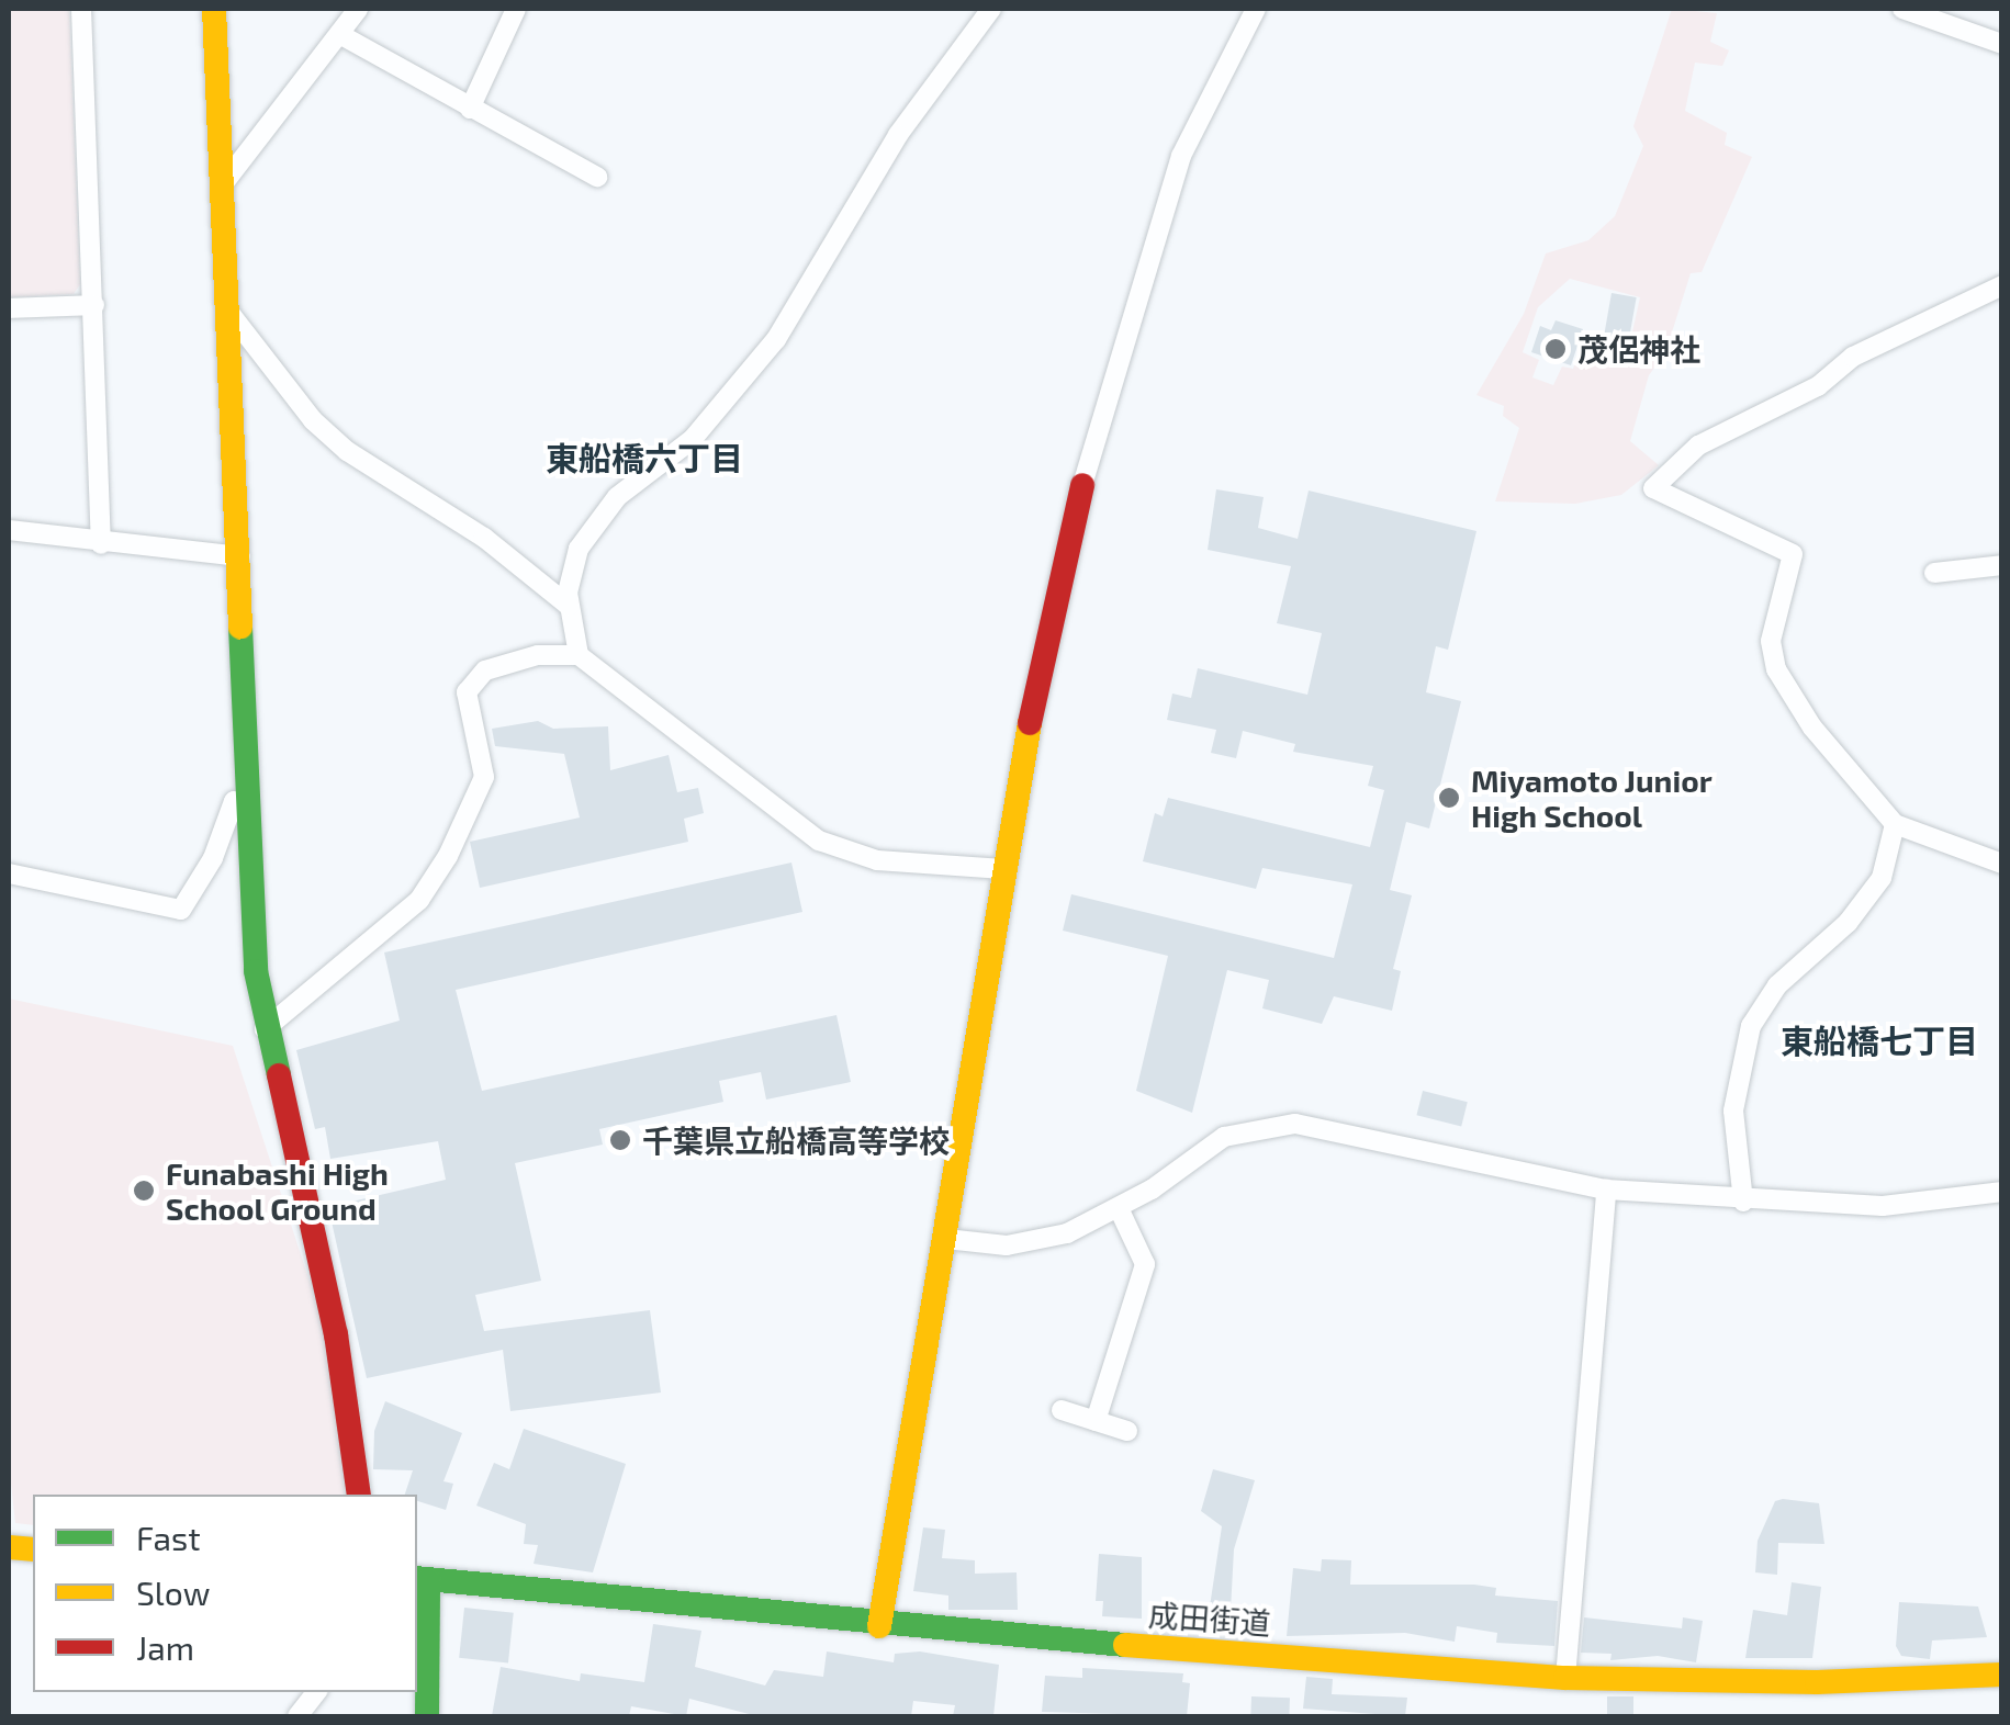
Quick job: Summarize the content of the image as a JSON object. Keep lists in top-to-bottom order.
{
  "streets": {
    "street": ["成田街道"]
  },
  "districts": ["東船橋六丁目", "東船橋七丁目"],
  "places": [
    "茂侶神社",
    "Miyamoto Junior High School",
    "千葉県立船橋高等学校",
    "Funabashi High School Ground"
  ],
  "legend": ["Fast", "Slow", "Jam"]
}
